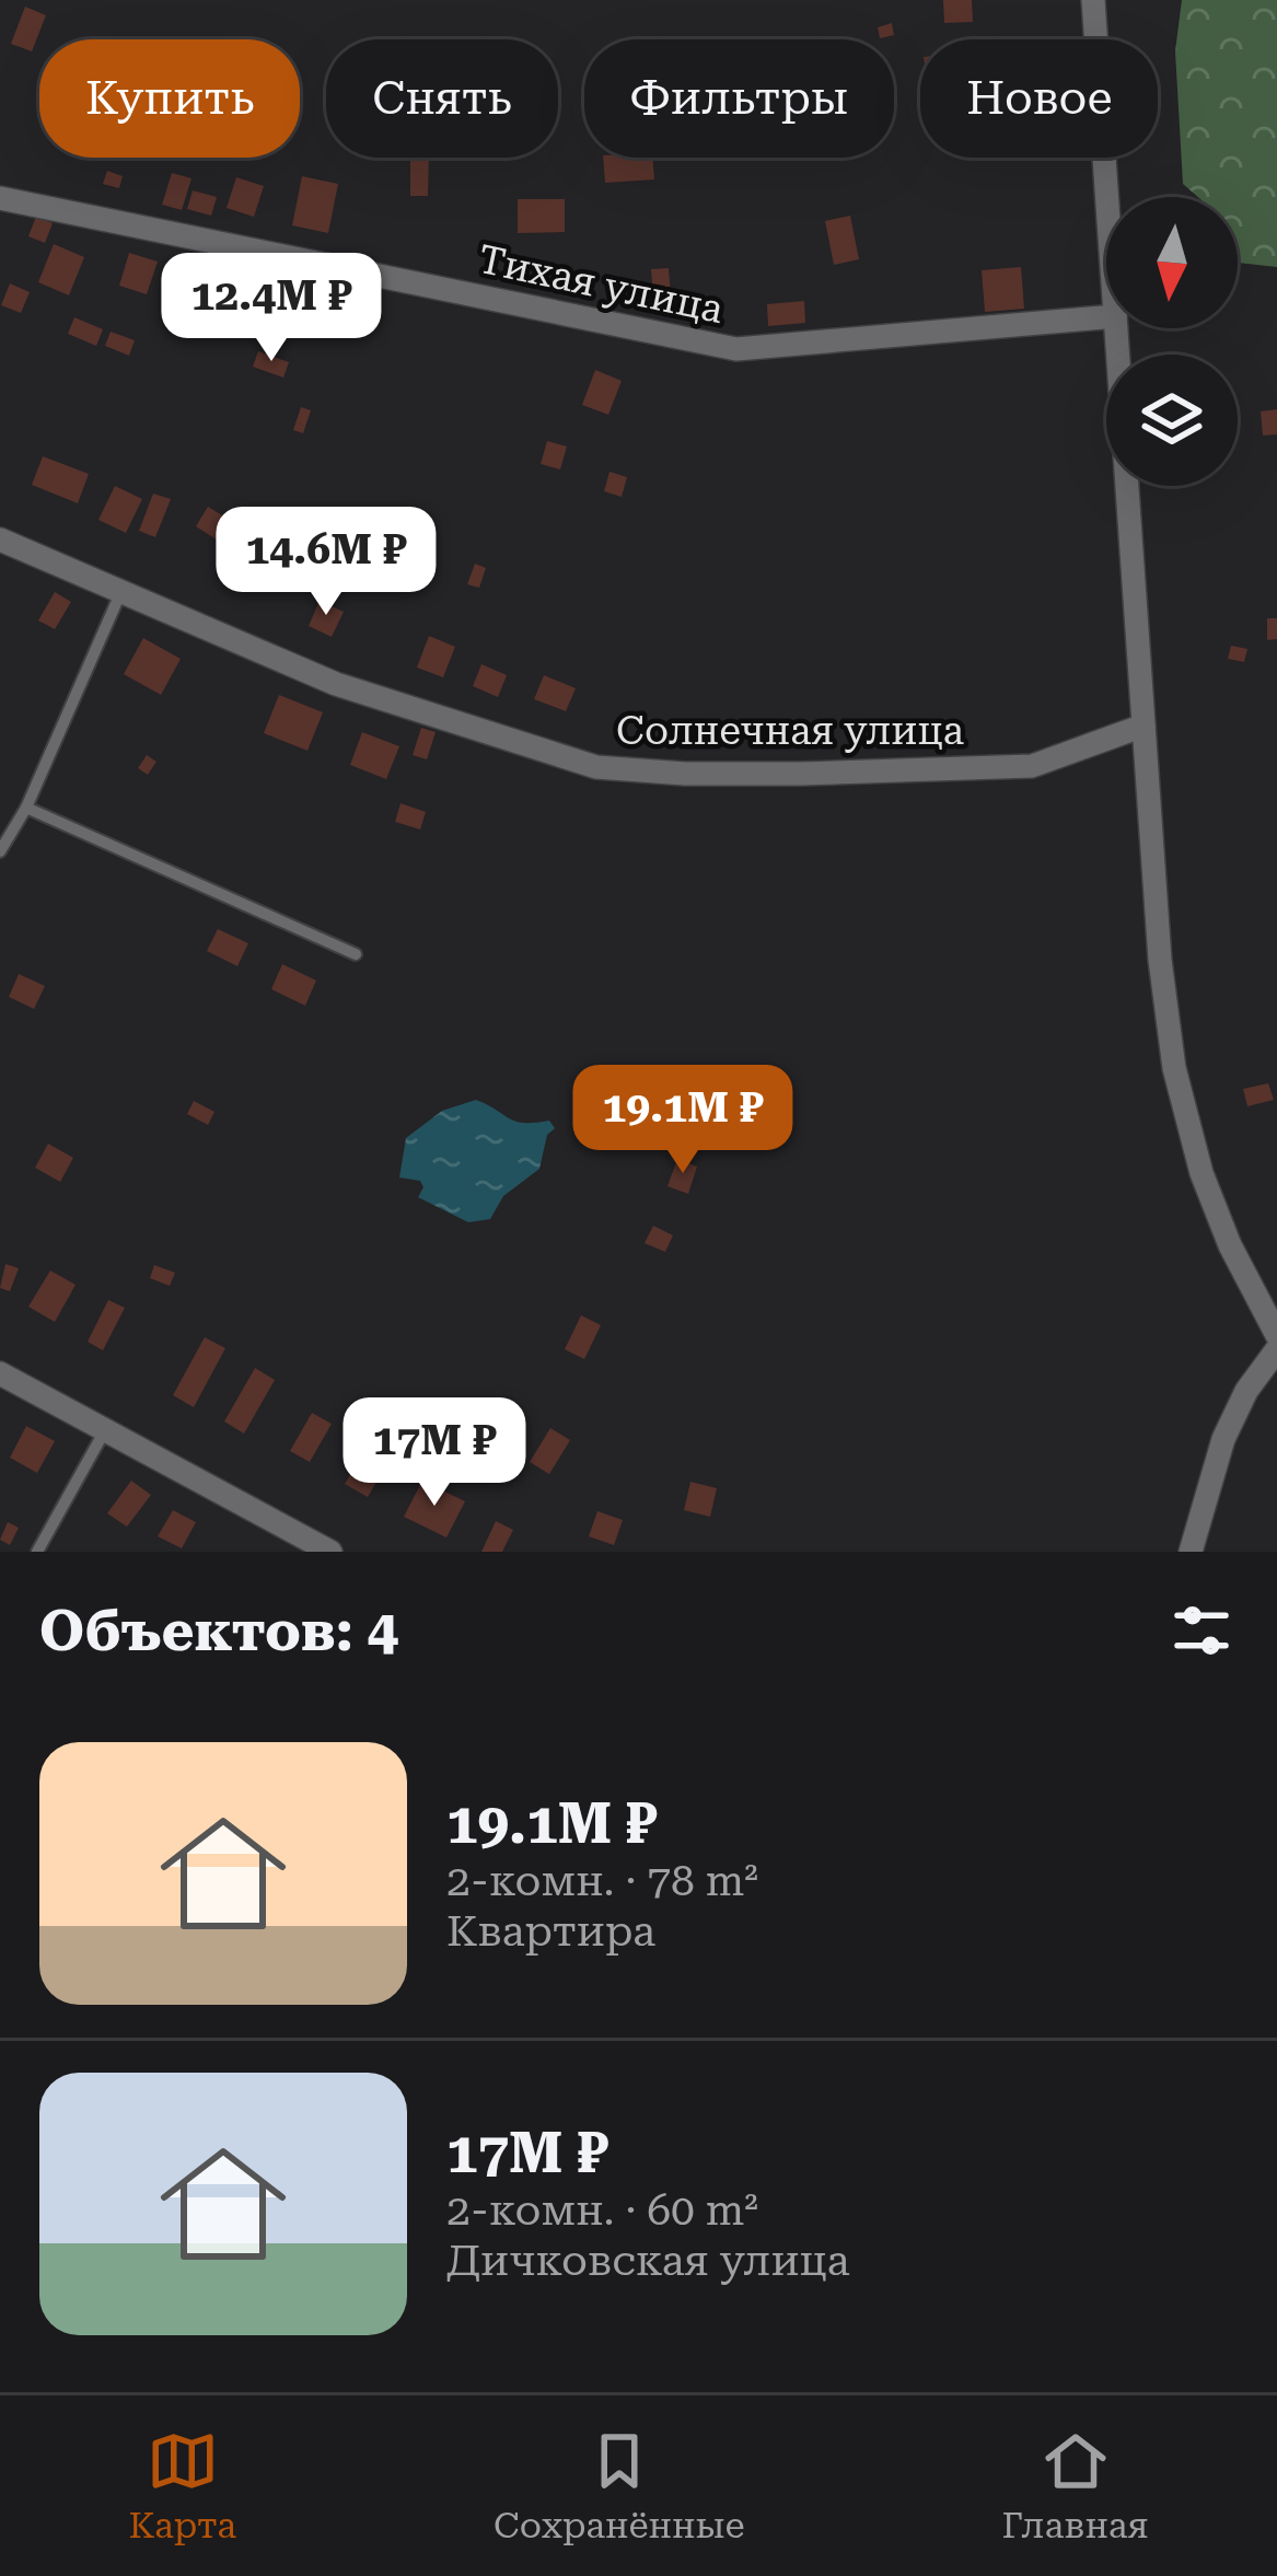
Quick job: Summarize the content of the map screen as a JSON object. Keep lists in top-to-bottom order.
{
  "streets": {
    "street": ["Тихая улица", "Солнечная улица"]
  },
  "north": "bottom",
  "page": {
    "chip": [
      "Купить",
      "Снять",
      "Фильтры",
      "Новое"
    ],
    "price": [
      "12.4M ₽",
      "14.6M ₽",
      "19.1M ₽",
      "17M ₽"
    ],
    "heading": "Объектов: 4",
    "list": [
      {
        "name": "19.1M ₽",
        "note": "2-комн. · 78 m² · Квартира"
      },
      {
        "name": "17M ₽",
        "note": "2-комн. · 60 m² · Дичковская улица"
      }
    ],
    "tabs": ["Карта", "Сохранённые", "Главная"]
  }
}
